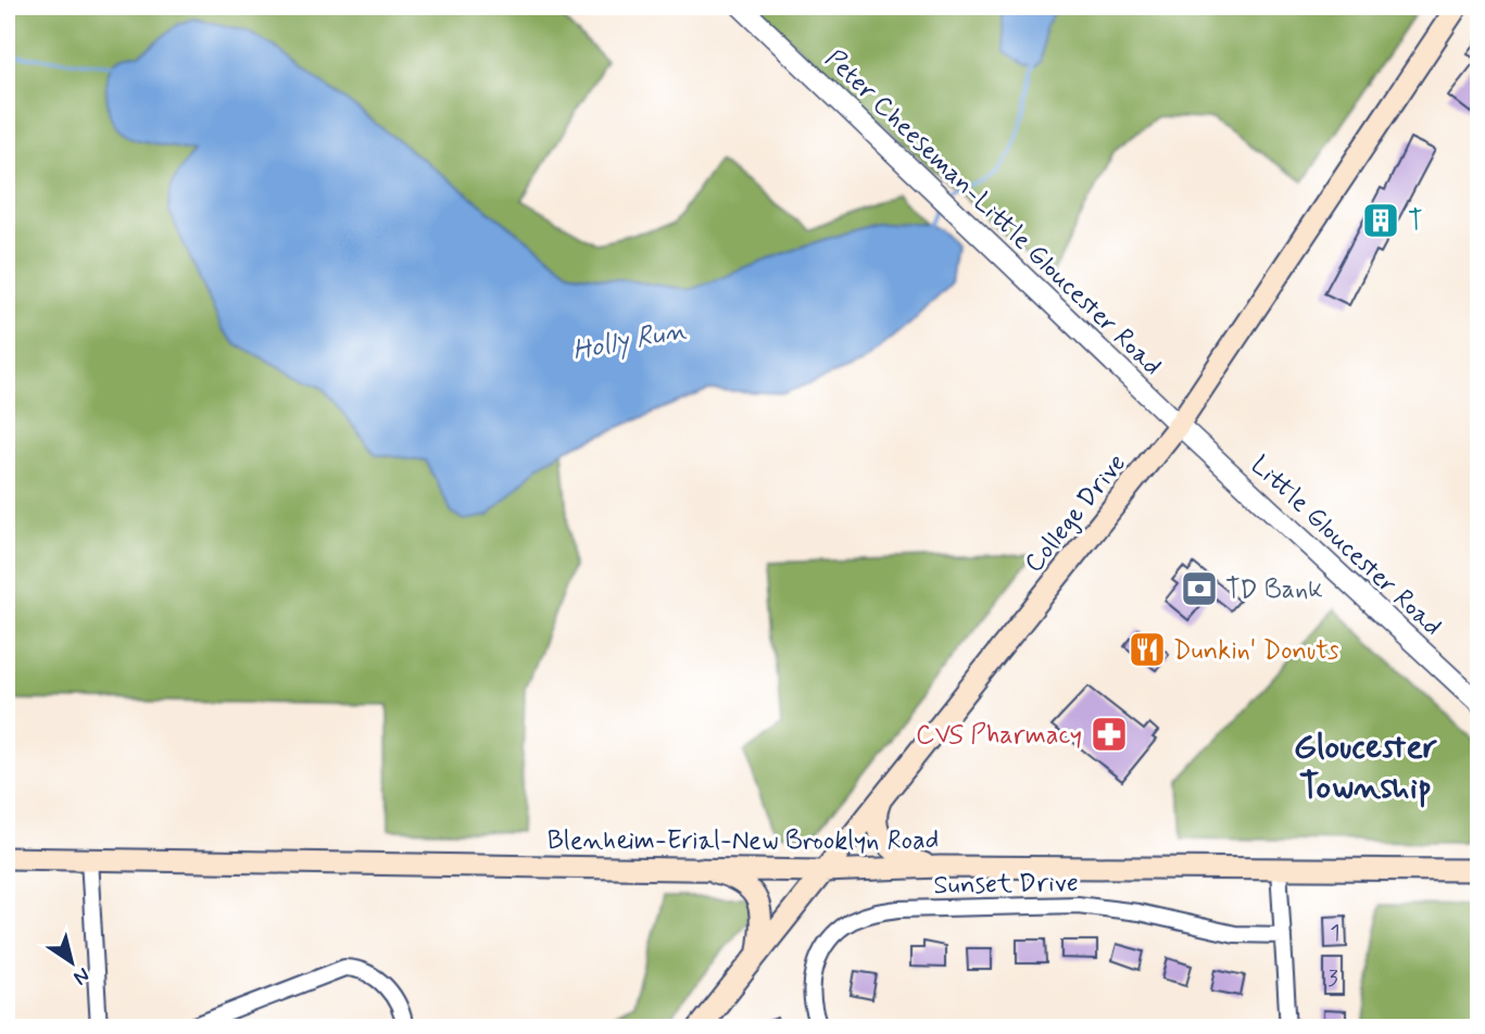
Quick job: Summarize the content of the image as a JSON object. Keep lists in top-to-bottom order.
{
  "streets": {
    "main road": ["College Drive", "Blenheim-Erial-New Brooklyn Road"],
    "street": ["Peter Cheeseman-Little Gloucester Road", "Little Gloucester Road", "Sunset Drive"]
  },
  "crossings": [
    ["Peter Cheeseman-Little Gloucester Road", "College Drive"],
    ["Peter Cheeseman-Little Gloucester Road", "Little Gloucester Road"],
    ["College Drive", "Little Gloucester Road"],
    ["College Drive", "Blenheim-Erial-New Brooklyn Road"]
  ],
  "districts": ["Gloucester Township"],
  "water": ["Holly Run"],
  "places": {
    "building": ["T"],
    "bank": ["TD Bank"],
    "restaurant": ["Dunkin' Donuts"],
    "pharmacy": ["CVS Pharmacy"]
  },
  "house_numbers": ["1", "3"],
  "north": "bottom right"
}
